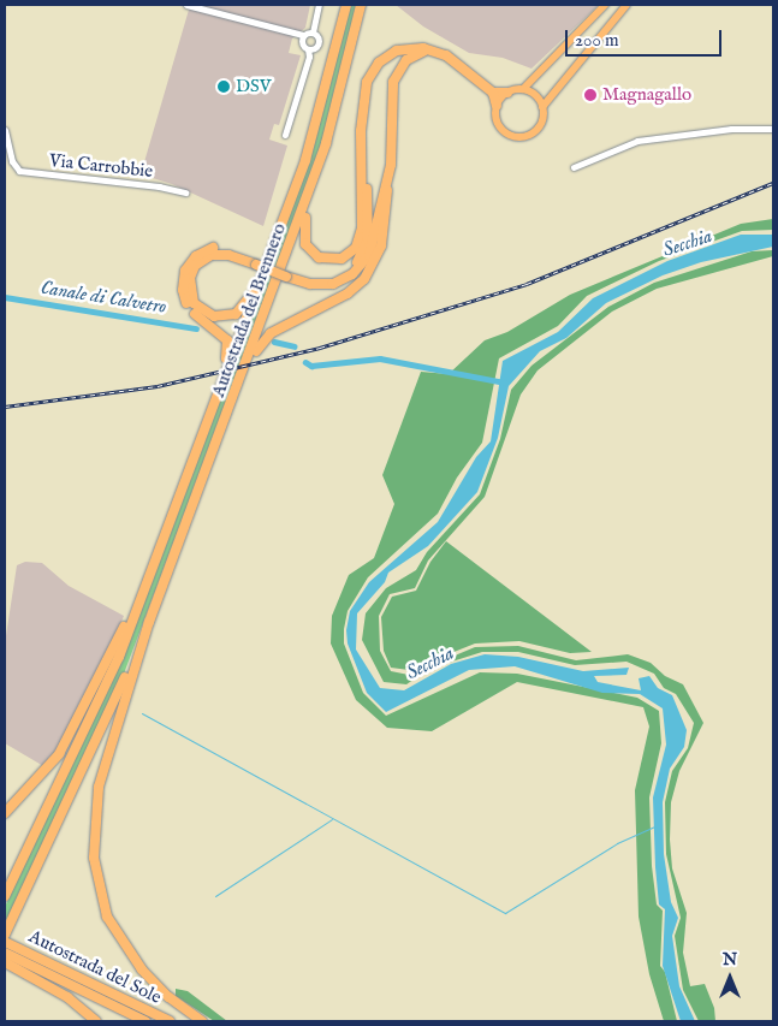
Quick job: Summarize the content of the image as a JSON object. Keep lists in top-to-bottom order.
{
  "streets": {
    "highway": ["Autostrada del Brennero", "Autostrada del Sole"],
    "street": ["Via Carrobbie"]
  },
  "water": ["Secchia", "Canale di Calvetro"],
  "places": ["DSV", "Magnagallo"],
  "scale_bar": "200 m",
  "north": "top"
}
